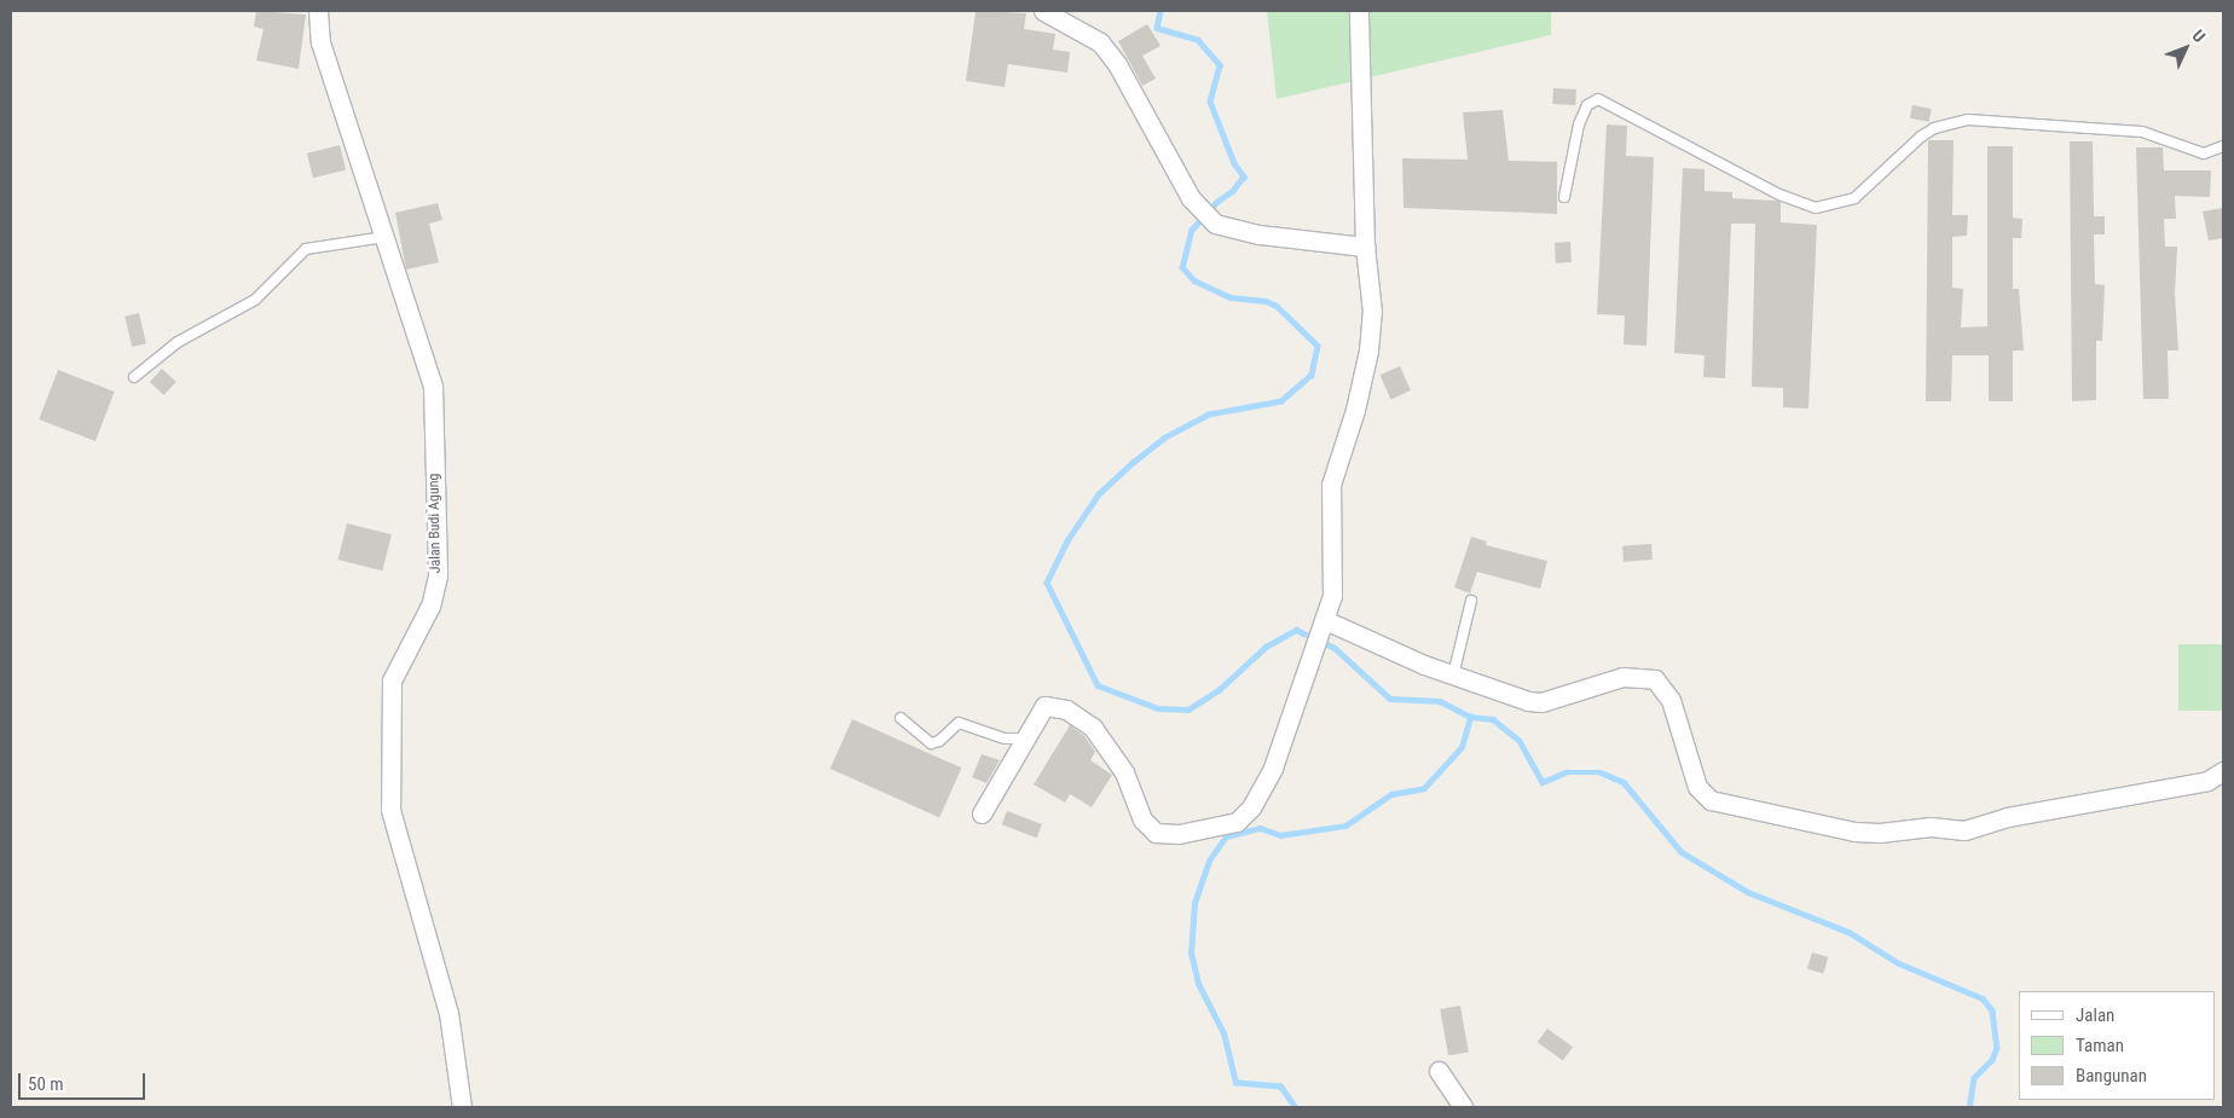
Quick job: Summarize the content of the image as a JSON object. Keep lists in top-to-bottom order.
{
  "streets": {
    "street": ["Jalan Budi Agung"]
  },
  "legend": ["Jalan", "Taman", "Bangunan"],
  "scale_bar": "50 m",
  "north": "top right"
}
